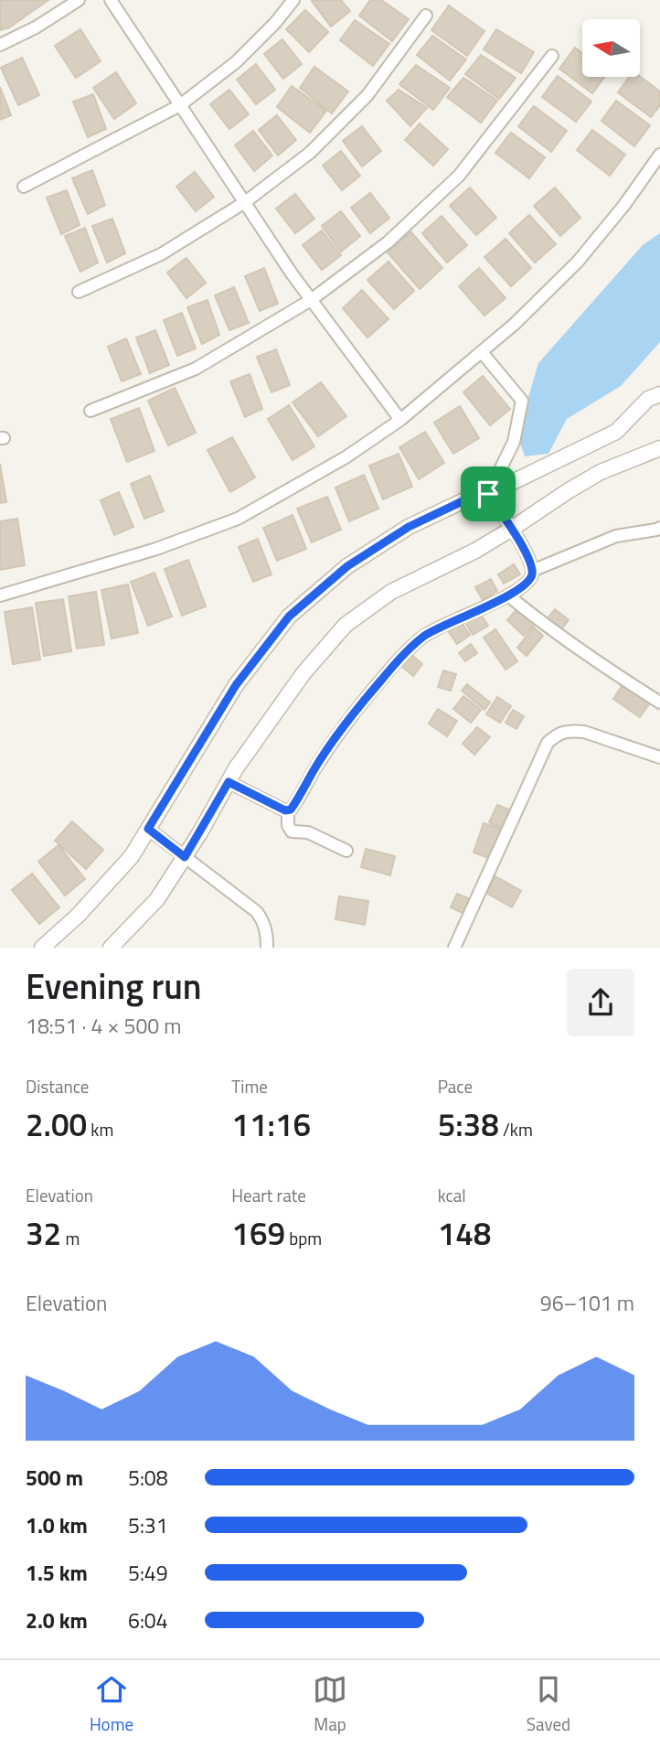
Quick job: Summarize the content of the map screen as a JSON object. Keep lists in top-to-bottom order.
{
  "north": "left",
  "page": {
    "heading": ["Evening run", "18:51 · 4 × 500 m"],
    "stats": [
      ["Distance", "2.00 km"],
      ["Time", "11:16"],
      ["Pace", "5:38 /km"],
      ["Elevation", "32 m"],
      ["Heart rate", "169 bpm"],
      ["kcal", "148"]
    ],
    "chart": ["Elevation", "96–101 m"],
    "list": [
      {
        "name": "500 m",
        "note": "5:08"
      },
      {
        "name": "1.0 km",
        "note": "5:31"
      },
      {
        "name": "1.5 km",
        "note": "5:49"
      },
      {
        "name": "2.0 km",
        "note": "6:04"
      }
    ],
    "tabs": ["Home", "Map", "Saved"]
  }
}
